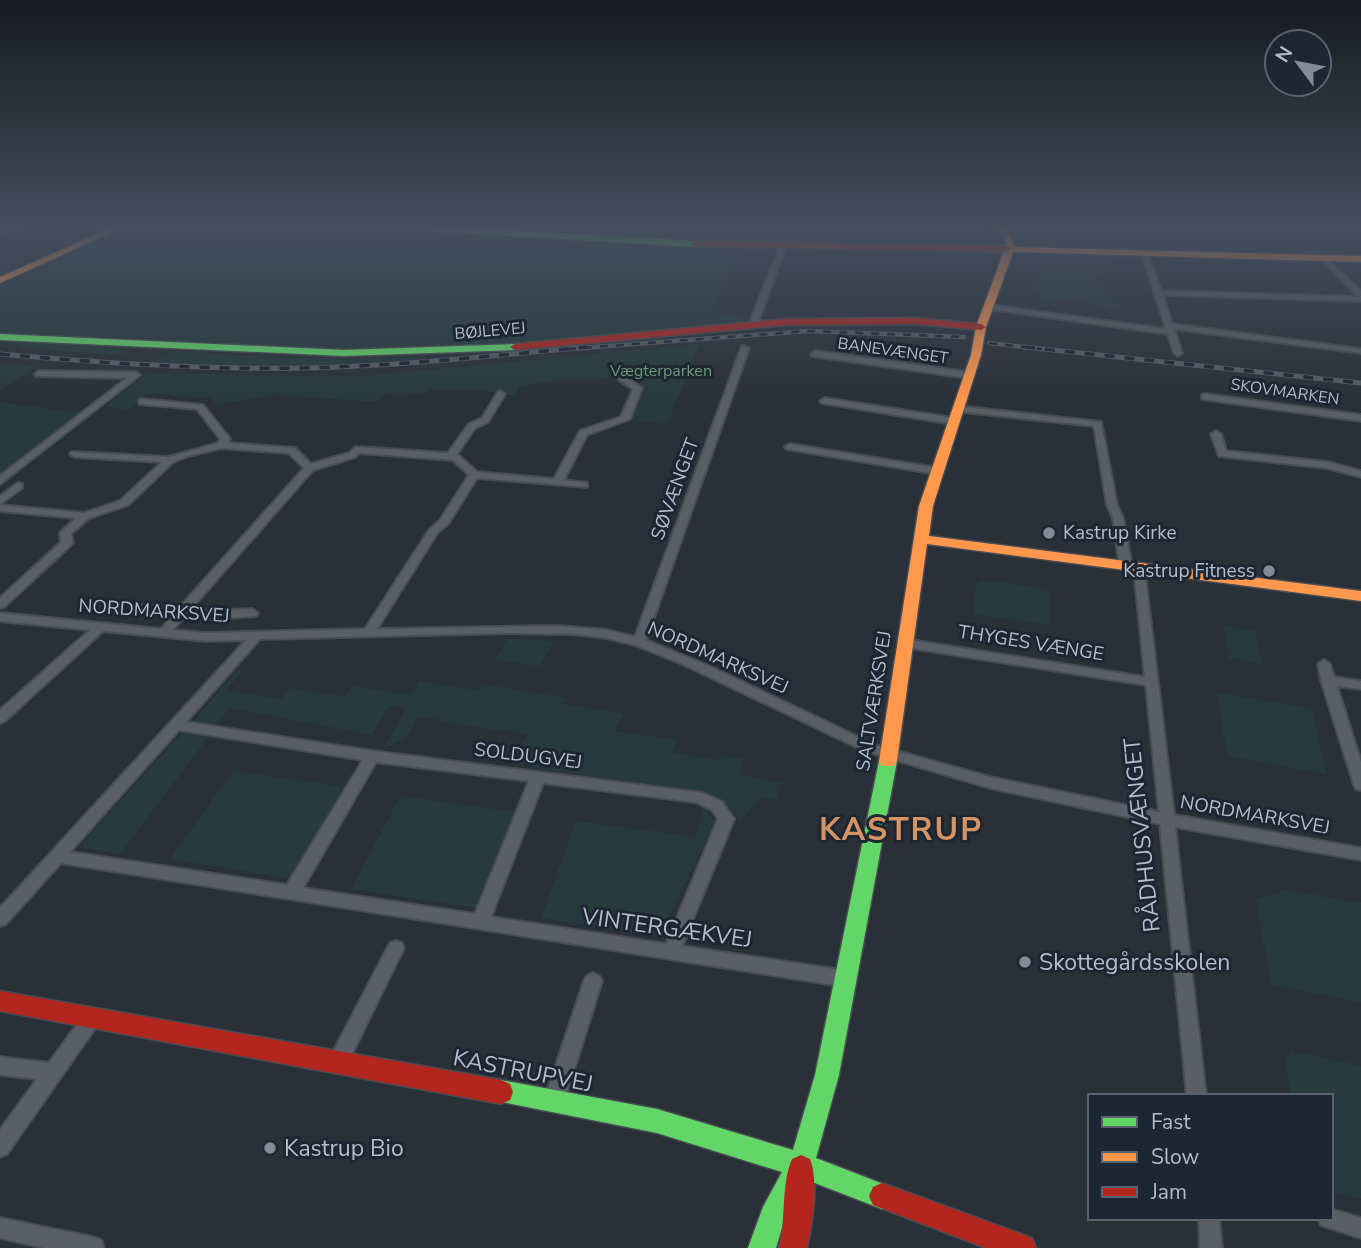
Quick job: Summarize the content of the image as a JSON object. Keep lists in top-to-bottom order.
{
  "streets": {
    "street": [
      "BØJLEVEJ",
      "BANEVÆNGET",
      "SKOVMARKEN",
      "SØVÆNGET",
      "NORDMARKSVEJ",
      "THYGES VÆNGE",
      "SALTVÆRKSVEJ",
      "SOLDUGVEJ",
      "RÅDHUSVÆNGET",
      "VINTERGÆKVEJ",
      "KASTRUPVEJ"
    ]
  },
  "crossings": [
    ["BØJLEVEJ", "SALTVÆRKSVEJ"],
    ["BANEVÆNGET", "SALTVÆRKSVEJ"],
    ["SØVÆNGET", "NORDMARKSVEJ"],
    ["NORDMARKSVEJ", "SALTVÆRKSVEJ"],
    ["NORDMARKSVEJ", "RÅDHUSVÆNGET"],
    ["THYGES VÆNGE", "SALTVÆRKSVEJ"],
    ["THYGES VÆNGE", "RÅDHUSVÆNGET"],
    ["SALTVÆRKSVEJ", "RÅDHUSVÆNGET"],
    ["SALTVÆRKSVEJ", "VINTERGÆKVEJ"],
    ["SALTVÆRKSVEJ", "KASTRUPVEJ"],
    ["SOLDUGVEJ", "VINTERGÆKVEJ"]
  ],
  "districts": ["KASTRUP"],
  "parks": ["Vægterparken"],
  "places": [
    "Kastrup Kirke",
    "Kastrup Fitness",
    "Skottegårdsskolen",
    "Kastrup Bio"
  ],
  "legend": ["Fast", "Slow", "Jam"],
  "north": "top left"
}
